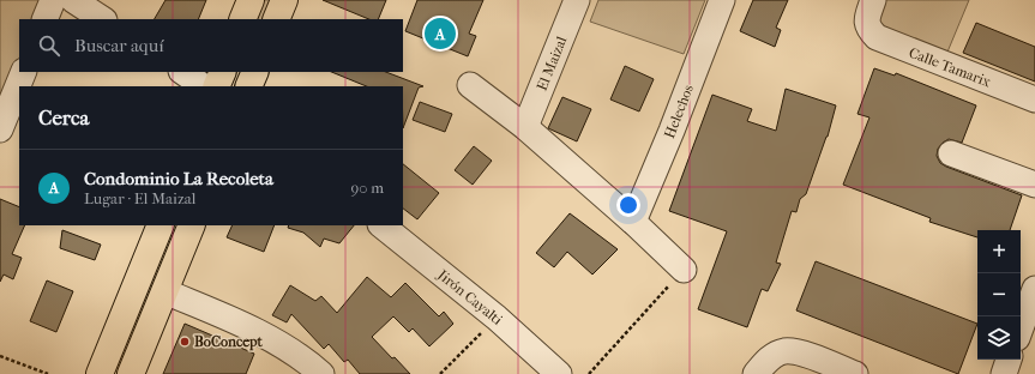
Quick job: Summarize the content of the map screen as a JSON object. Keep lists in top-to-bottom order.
{
  "streets": {
    "street": [
      "El Maizal",
      "Calle Tamarix",
      "Helechos",
      "Jirón Cayalti"
    ]
  },
  "places": ["BoConcept"],
  "page": {
    "pins": "A",
    "search": "Buscar aquí",
    "heading": "Cerca",
    "list": [
      {
        "mark": "A",
        "name": "Condominio La Recoleta",
        "note": "Lugar · El Maizal",
        "value": "90 m"
      }
    ],
    "map_buttons": ["+", "−"]
  }
}
